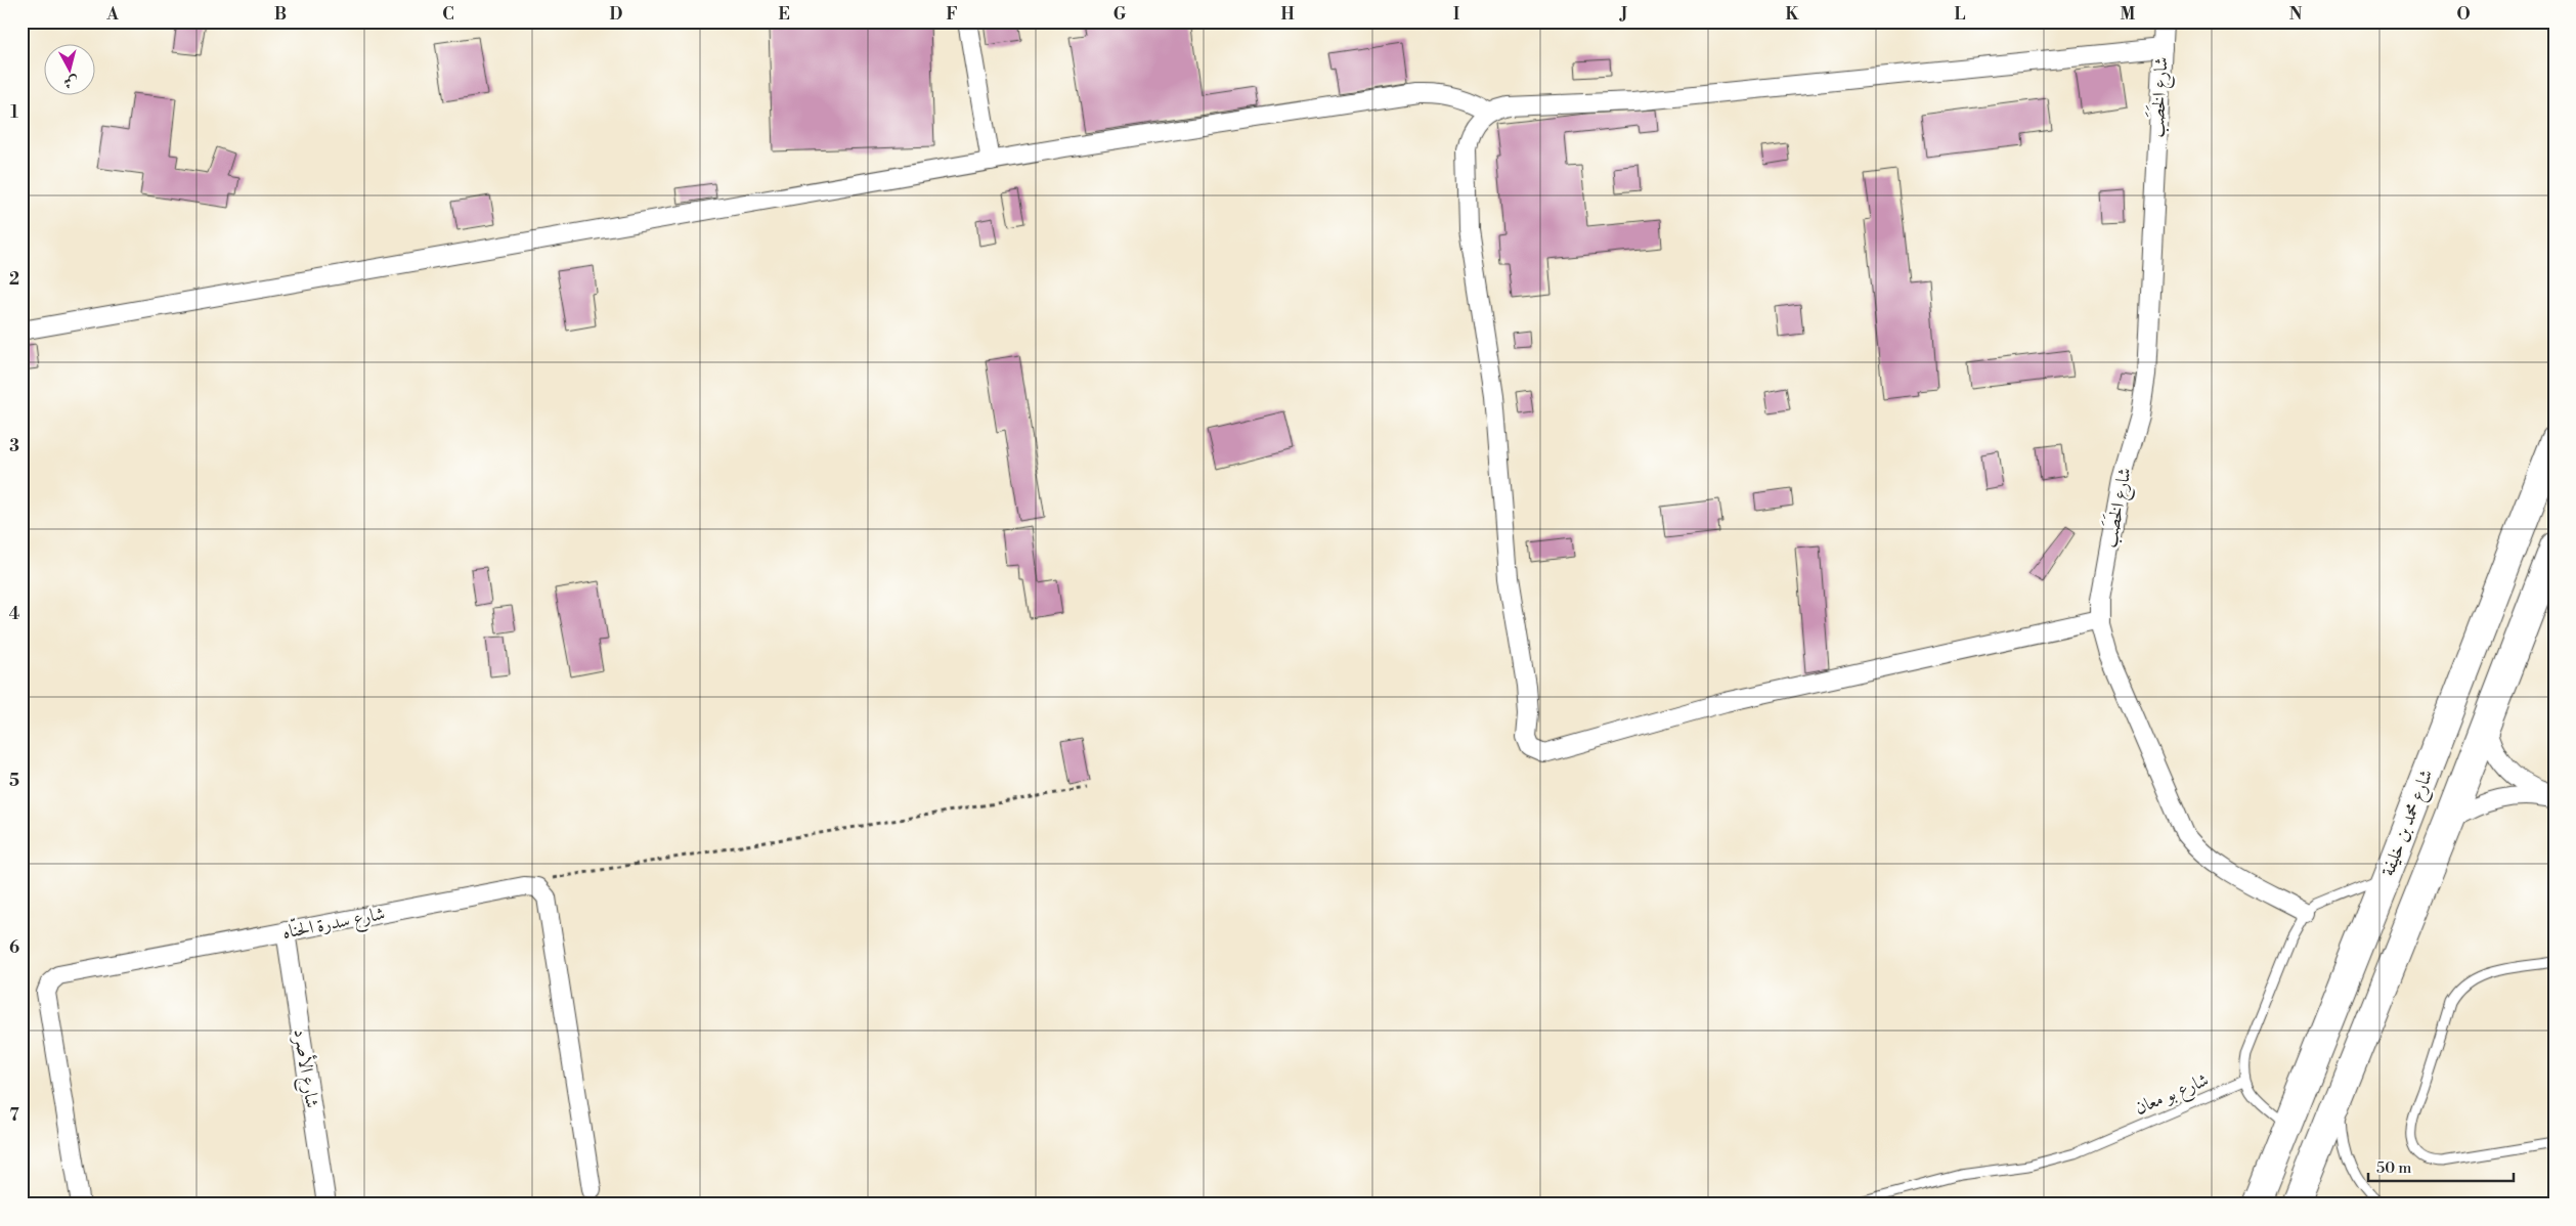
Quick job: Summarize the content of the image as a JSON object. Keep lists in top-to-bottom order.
{
  "streets": {
    "highway": ["شارع محمد بن خليفة"],
    "street": ["شارع الخَصَب", "شارع سدرة الحنّاه", "شارع الأصرد"],
    "lane": ["شارع بو معان"]
  },
  "crossings": [
    ["شارع سدرة الحنّاه", "شارع الأصرد"]
  ],
  "scale_bar": "50 m",
  "north": "bottom",
  "grid": {
    "columns": [
      "A",
      "B",
      "C",
      "D",
      "E",
      "F",
      "G",
      "H",
      "I",
      "J",
      "K",
      "L",
      "M",
      "N",
      "O"
    ],
    "rows": [
      "1",
      "2",
      "3",
      "4",
      "5",
      "6",
      "7"
    ]
  }
}
